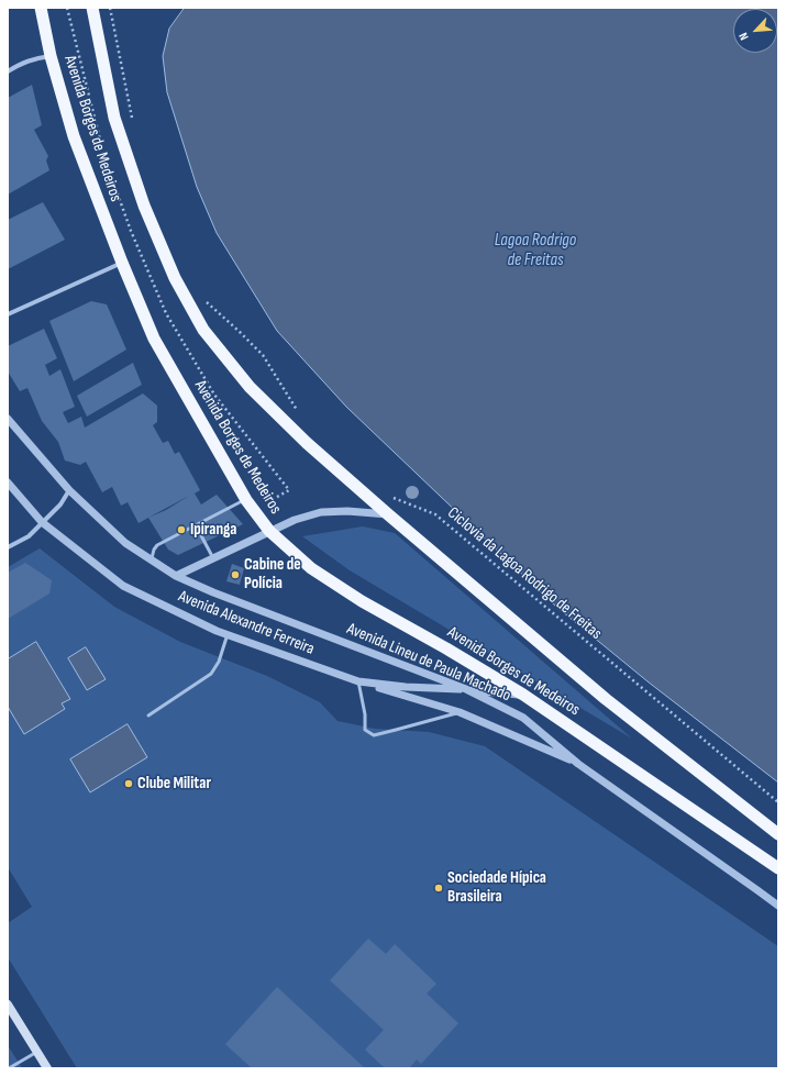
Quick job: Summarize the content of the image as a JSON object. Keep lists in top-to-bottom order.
{
  "streets": {
    "highway": ["Avenida Borges de Medeiros"],
    "street": ["Avenida Alexandre Ferreira", "Avenida Lineu de Paula Machado"],
    "path": ["Ciclovia da Lagoa Rodrigo de Freitas"]
  },
  "crossings": [
    ["Avenida Borges de Medeiros", "Avenida Alexandre Ferreira"],
    ["Avenida Alexandre Ferreira", "Avenida Lineu de Paula Machado"]
  ],
  "water": ["Lagoa Rodrigo de Freitas"],
  "places": [
    "Ipiranga",
    "Cabine de Polícia",
    "Clube Militar",
    "Sociedade Hípica Brasileira"
  ],
  "north": "bottom left"
}
